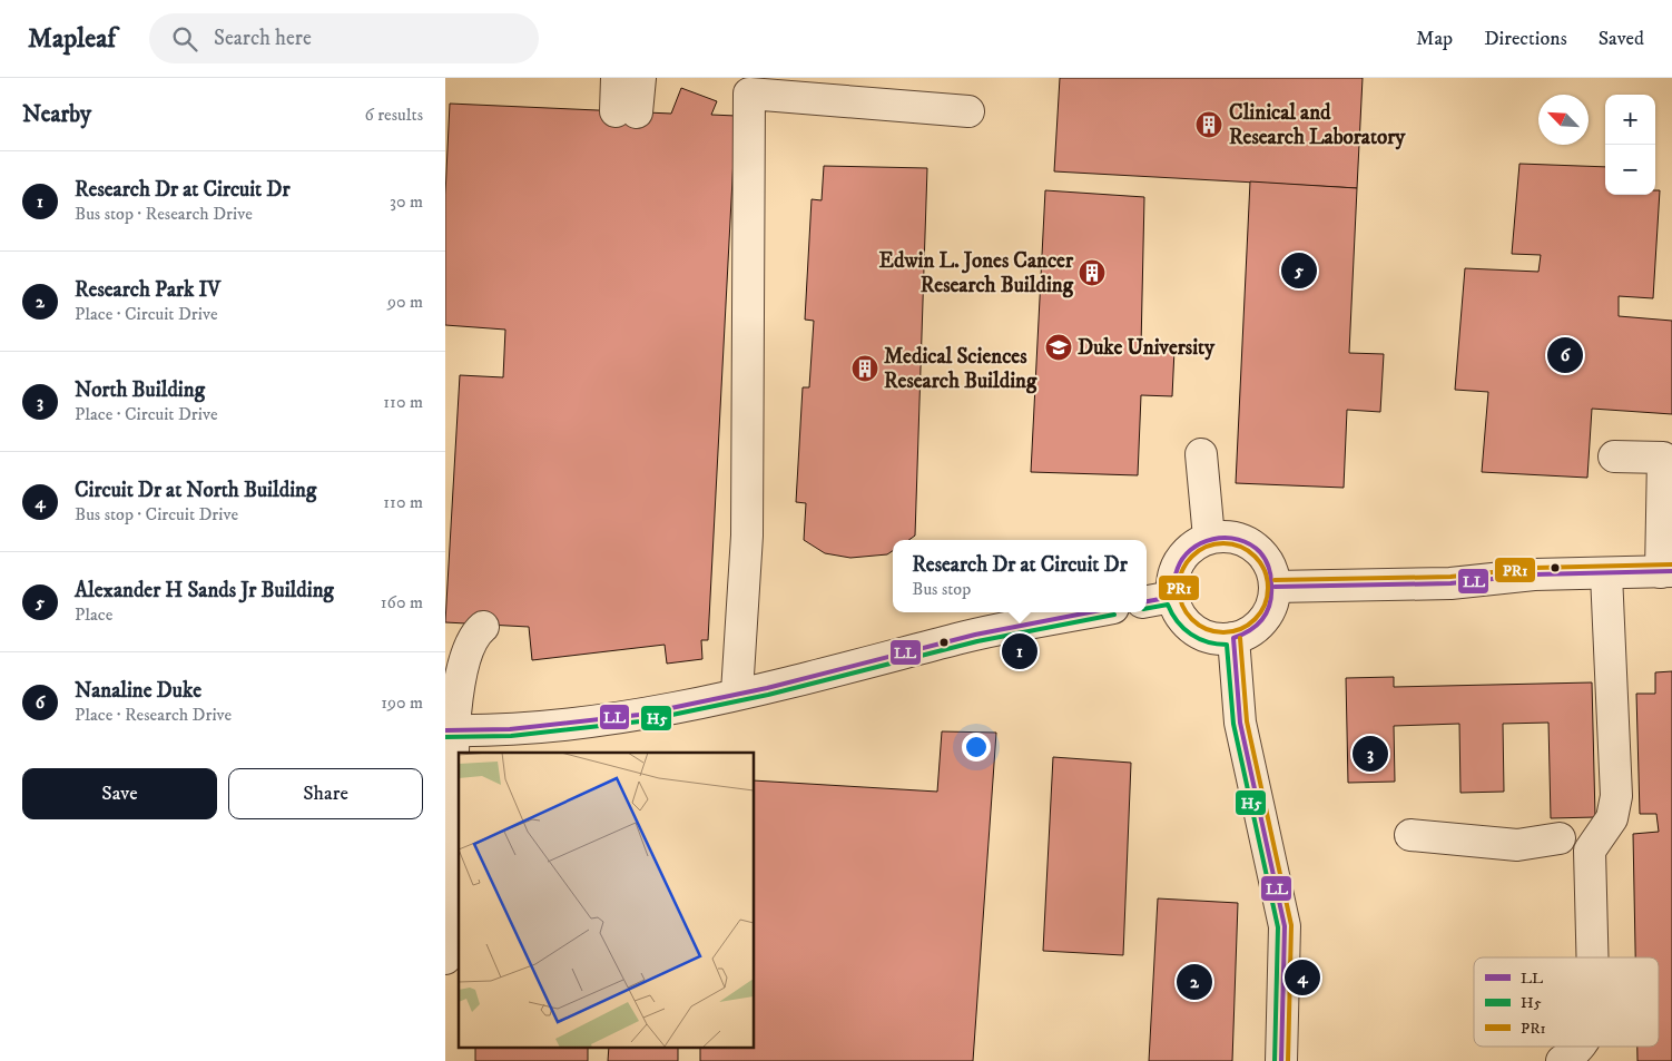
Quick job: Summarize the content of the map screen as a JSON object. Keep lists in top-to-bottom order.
{
  "places": {
    "building": ["Clinical and Research Laboratory", "Edwin L. Jones Cancer Research Building", "Medical Sciences Research Building"],
    "school or university": ["Duke University"]
  },
  "lines": ["transit line LL", "transit line PR1", "transit line H5"],
  "legend": ["LL", "H5", "PR1"],
  "north": "top left",
  "page": {
    "header": "Mapleaf",
    "search": "Search here",
    "nav": ["Map", "Directions", "Saved"],
    "heading": ["Nearby", "6 results"],
    "map_buttons": ["+", "−"],
    "list": [
      {
        "mark": "1",
        "name": "Research Dr at Circuit Dr",
        "note": "Bus stop · Research Drive",
        "value": "30 m"
      },
      {
        "mark": "2",
        "name": "Research Park IV",
        "note": "Place · Circuit Drive",
        "value": "90 m"
      },
      {
        "mark": "3",
        "name": "North Building",
        "note": "Place · Circuit Drive",
        "value": "110 m"
      },
      {
        "mark": "4",
        "name": "Circuit Dr at North Building",
        "note": "Bus stop · Circuit Drive",
        "value": "110 m"
      },
      {
        "mark": "5",
        "name": "Alexander H Sands Jr Building",
        "note": "Place",
        "value": "160 m"
      },
      {
        "mark": "6",
        "name": "Nanaline Duke",
        "note": "Place · Research Drive",
        "value": "190 m"
      }
    ],
    "pins": [
      "5",
      "6",
      "1",
      "3",
      "4",
      "2"
    ],
    "popup": ["Research Dr at Circuit Dr", "Bus stop"],
    "buttons": ["Save", "Share"]
  }
}
